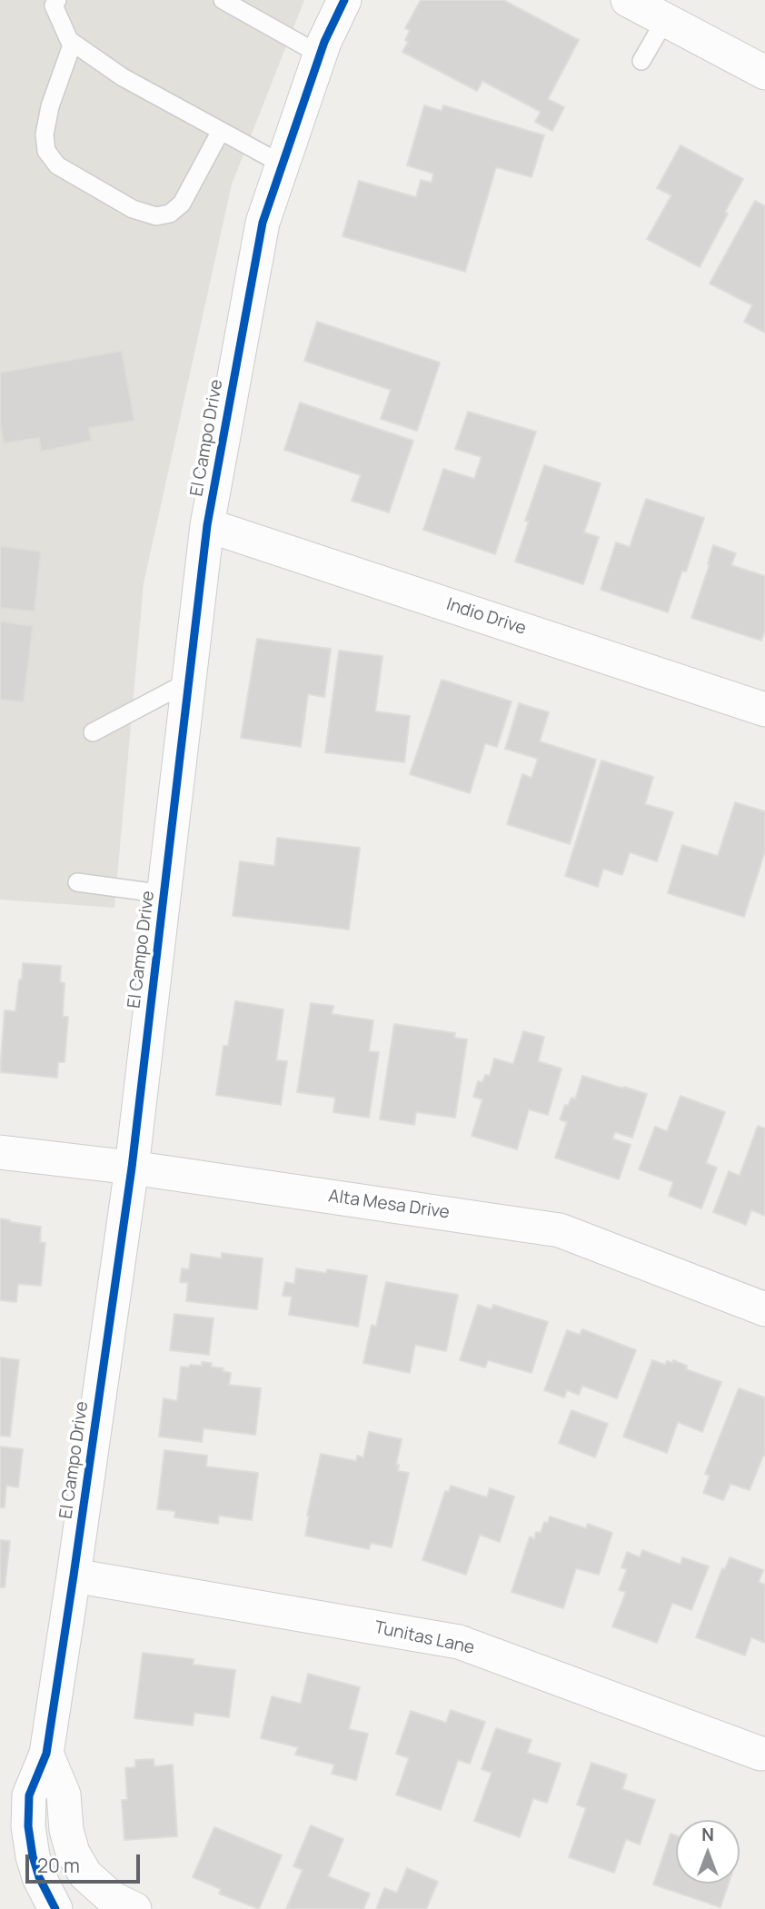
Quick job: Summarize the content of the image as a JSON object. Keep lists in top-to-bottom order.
{
  "streets": {
    "street": [
      "El Campo Drive",
      "Indio Drive",
      "Alta Mesa Drive",
      "Tunitas Lane"
    ]
  },
  "crossings": [
    ["El Campo Drive", "Indio Drive"],
    ["El Campo Drive", "Alta Mesa Drive"],
    ["El Campo Drive", "Tunitas Lane"]
  ],
  "scale_bar": "20 m",
  "north": "top"
}
